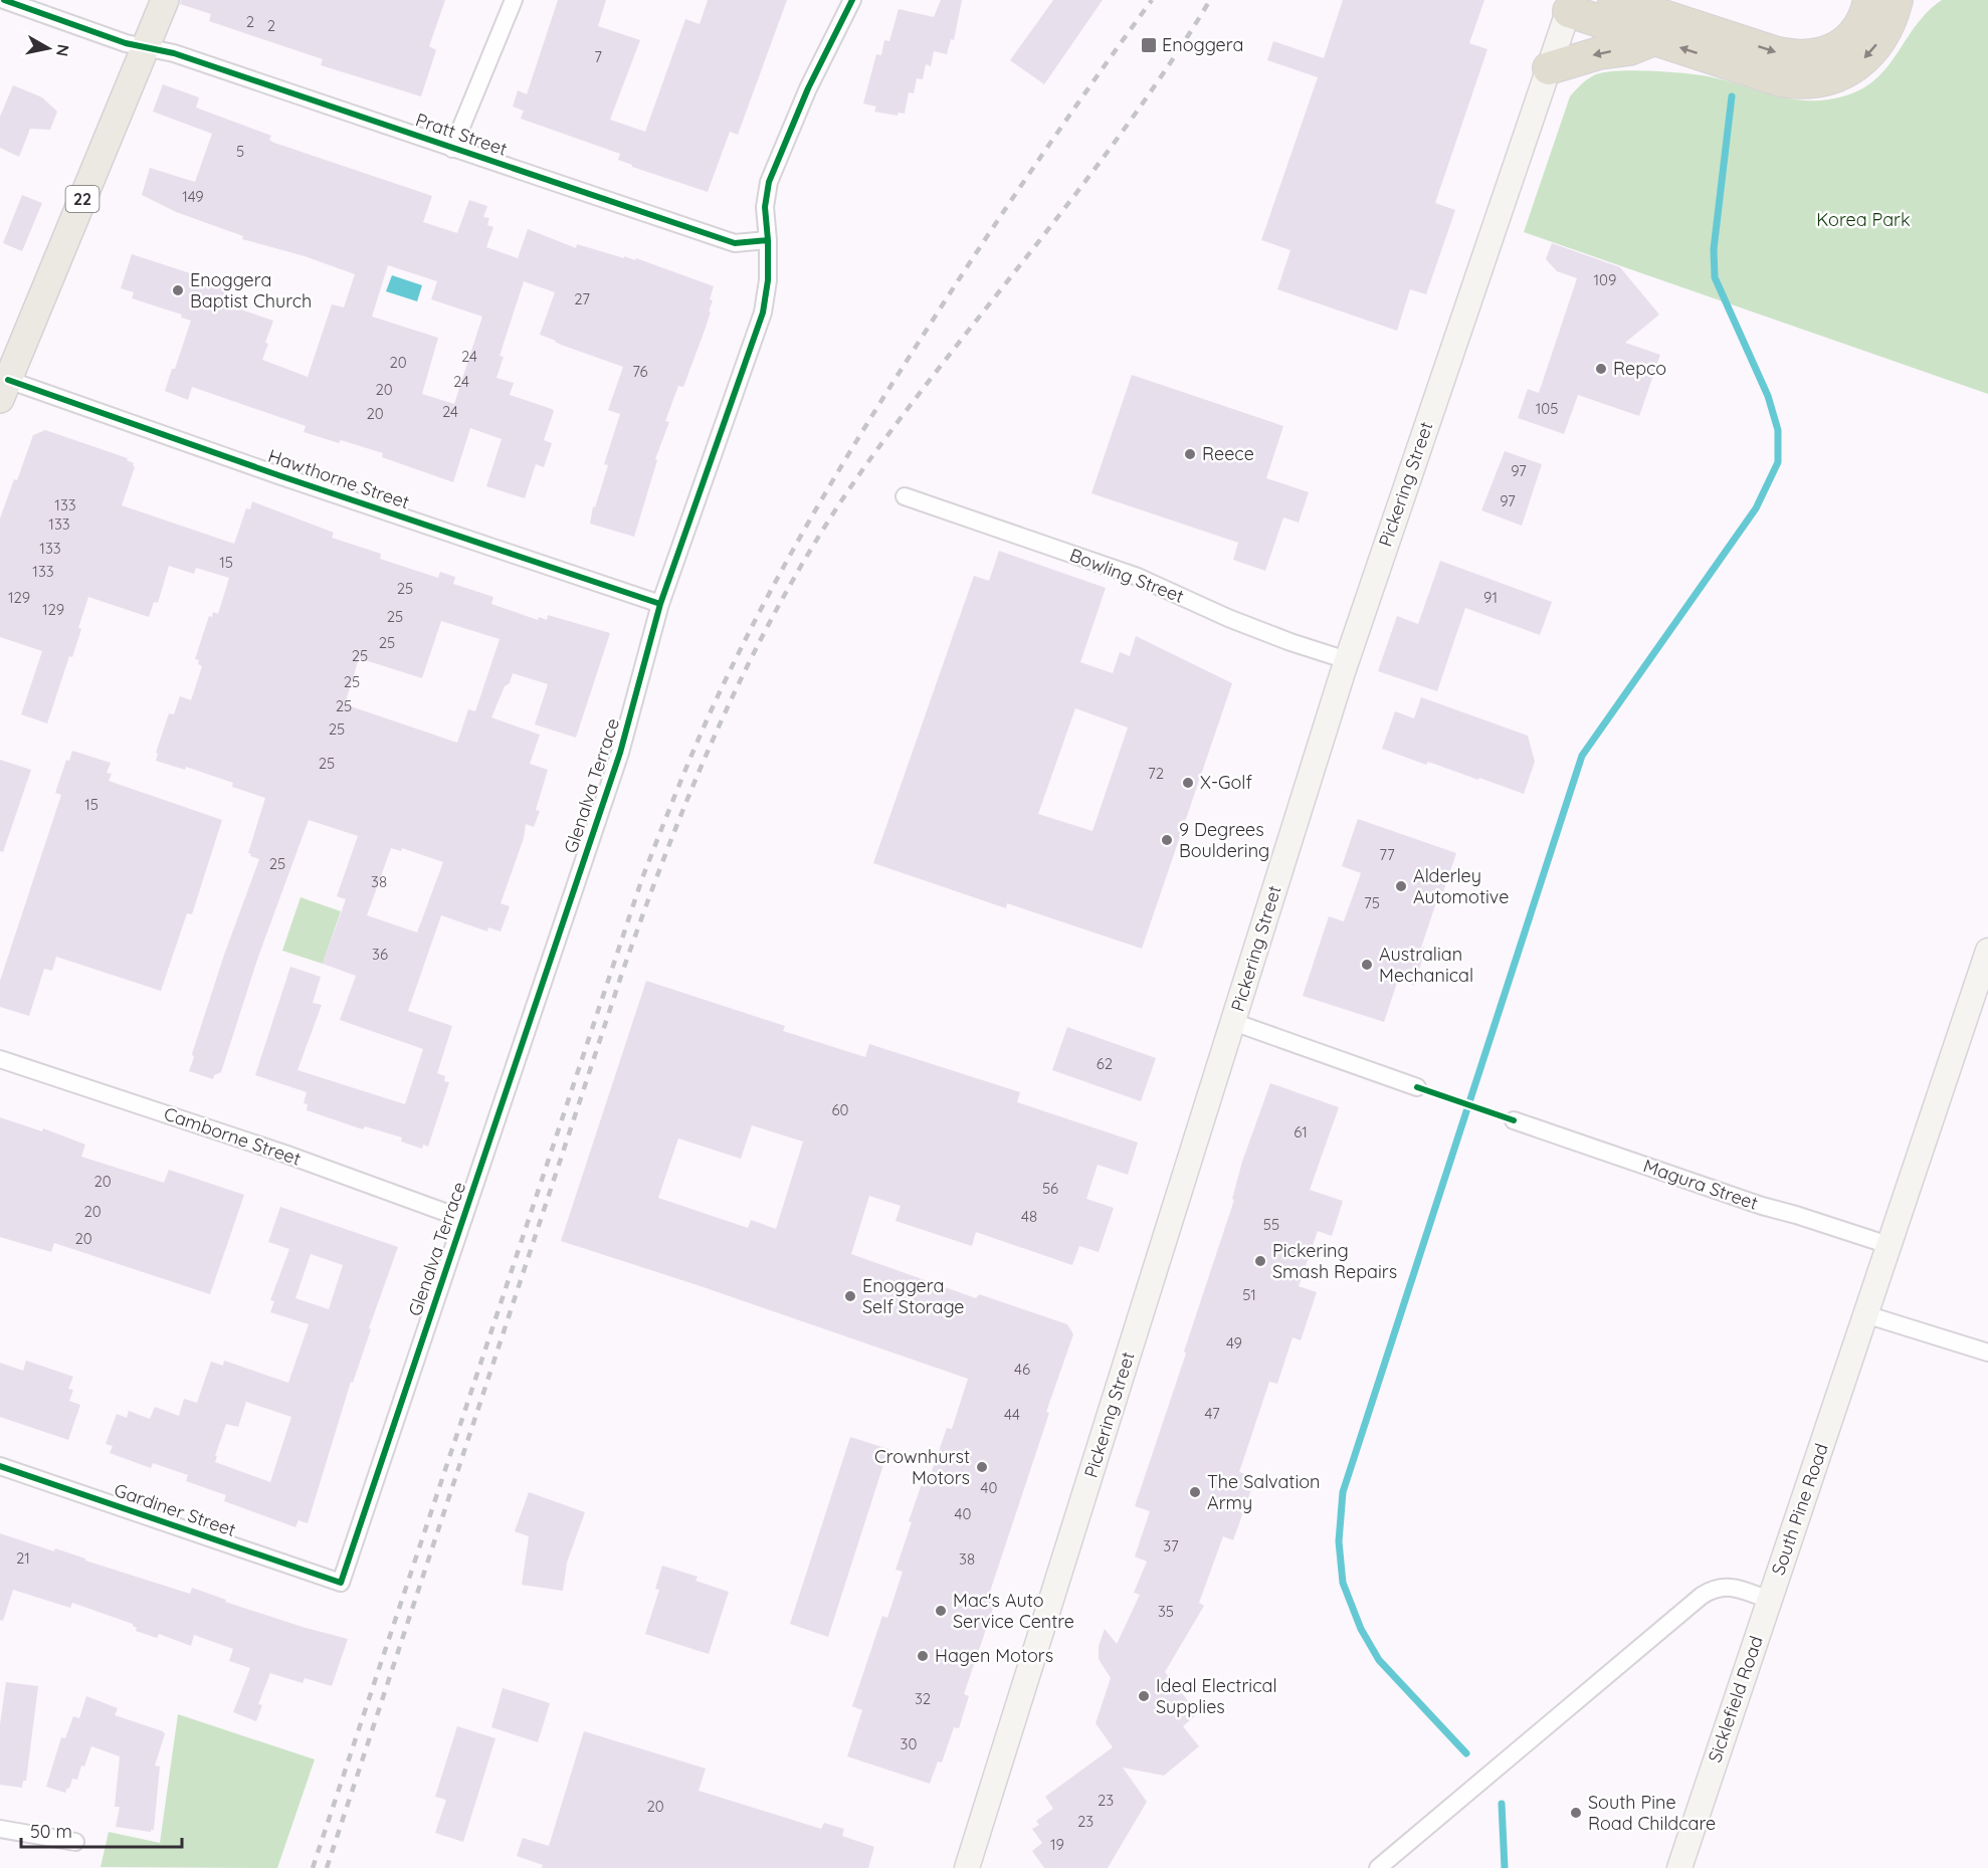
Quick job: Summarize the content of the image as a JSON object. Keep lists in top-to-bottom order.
{
  "streets": {
    "main road": [
      "22",
      "Pickering Street",
      "South Pine Road",
      "Sicklefield Road"
    ],
    "street": [
      "Pratt Street",
      "Hawthorne Street",
      "Bowling Street",
      "Glenalva Terrace",
      "Camborne Street",
      "Magura Street",
      "Gardiner Street"
    ]
  },
  "crossings": [
    ["Pratt Street", "22"],
    ["Pratt Street", "Glenalva Terrace"],
    ["22", "Hawthorne Street"],
    ["Hawthorne Street", "Glenalva Terrace"],
    ["Pickering Street", "Bowling Street"],
    ["Glenalva Terrace", "Camborne Street"],
    ["Glenalva Terrace", "Gardiner Street"],
    ["Magura Street", "South Pine Road"],
    ["South Pine Road", "Sicklefield Road"]
  ],
  "parks": ["Korea Park"],
  "places": {
    "transit": ["Enoggera"],
    "other": [
      "Enoggera Baptist Church",
      "Repco",
      "Reece",
      "X-Golf",
      "9 Degrees Bouldering",
      "Alderley Automotive",
      "Australian Mechanical",
      "Pickering Smash Repairs",
      "Enoggera Self Storage",
      "Crownhurst Motors",
      "The Salvation Army",
      "Mac's Auto Service Centre",
      "Hagen Motors",
      "Ideal Electrical Supplies",
      "South Pine Road Childcare"
    ]
  },
  "house_numbers": [
    "2",
    "2",
    "7",
    "5",
    "149",
    "109",
    "27",
    "24",
    "20",
    "76",
    "24",
    "20",
    "105",
    "24",
    "20",
    "97",
    "97",
    "133",
    "133",
    "133",
    "15",
    "133",
    "25",
    "129",
    "91",
    "129",
    "25",
    "25",
    "25",
    "25",
    "25",
    "25",
    "25",
    "72",
    "15",
    "77",
    "25",
    "38",
    "75",
    "36",
    "62",
    "60",
    "61",
    "20",
    "56",
    "20",
    "48",
    "55",
    "20",
    "51",
    "49",
    "46",
    "47",
    "44",
    "40",
    "40",
    "37",
    "21",
    "38",
    "35",
    "32",
    "30",
    "23",
    "20",
    "23",
    "19"
  ],
  "scale_bar": "50 m",
  "north": "right"
}
